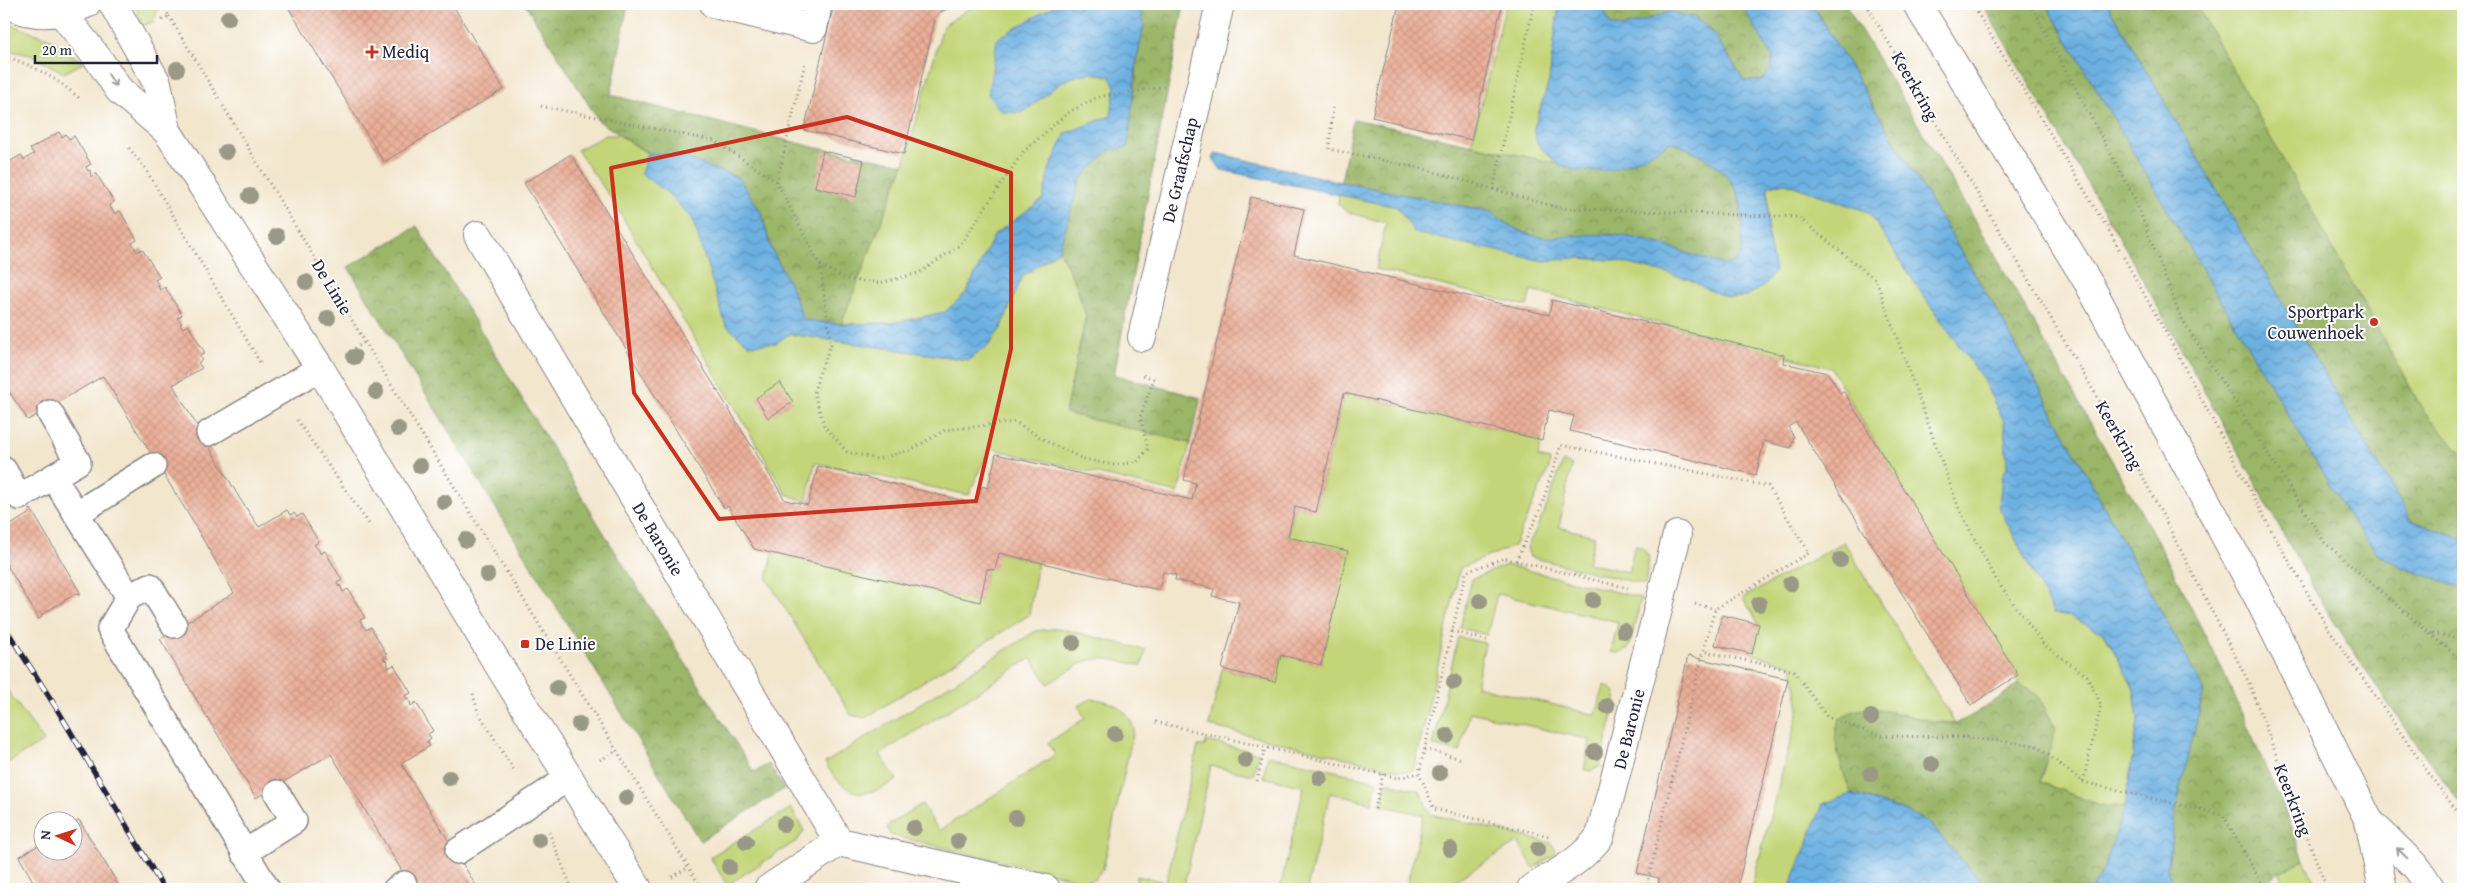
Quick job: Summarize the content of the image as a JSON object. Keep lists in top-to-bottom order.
{
  "streets": {
    "street": ["De Graafschap", "De Baronie"],
    "path": ["Keerkring", "De Linie"]
  },
  "places": {
    "health": ["Mediq"],
    "other": ["Sportpark Couwenhoek"],
    "transit": ["De Linie"]
  },
  "scale_bar": "20 m",
  "north": "left"
}
